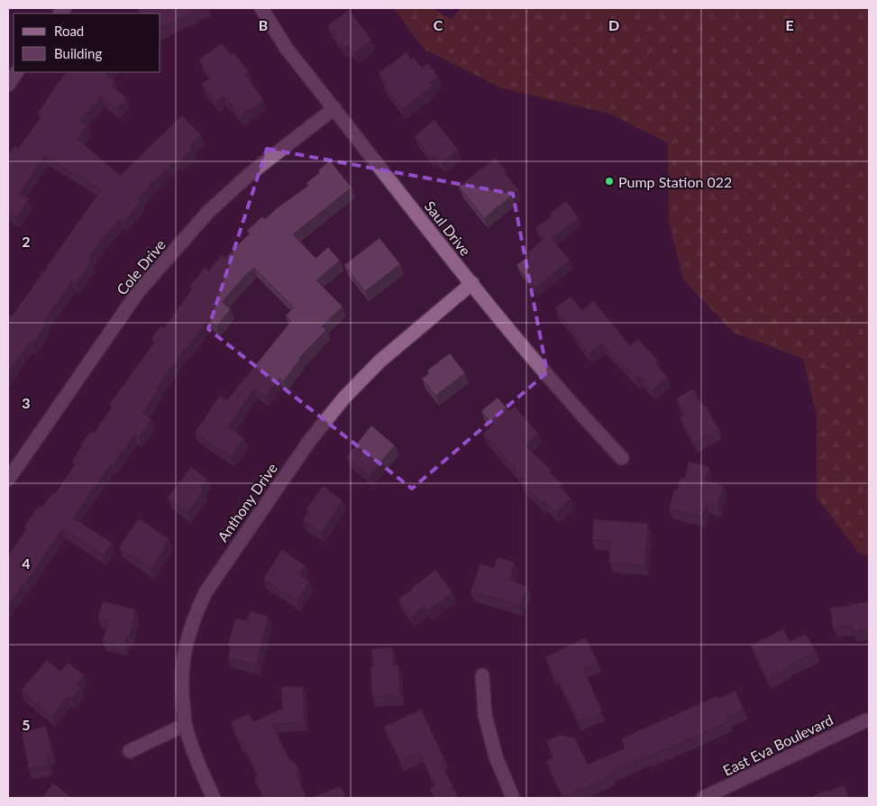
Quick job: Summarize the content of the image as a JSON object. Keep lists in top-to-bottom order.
{
  "streets": {
    "street": [
      "Saul Drive",
      "Cole Drive",
      "Anthony Drive",
      "East Eva Boulevard"
    ]
  },
  "crossings": [
    ["Saul Drive", "Cole Drive"],
    ["Saul Drive", "Anthony Drive"]
  ],
  "places": ["Pump Station 022"],
  "legend": ["Road", "Building"],
  "grid": {
    "columns": [
      "B",
      "C",
      "D",
      "E"
    ],
    "rows": [
      "2",
      "3",
      "4",
      "5"
    ]
  }
}
